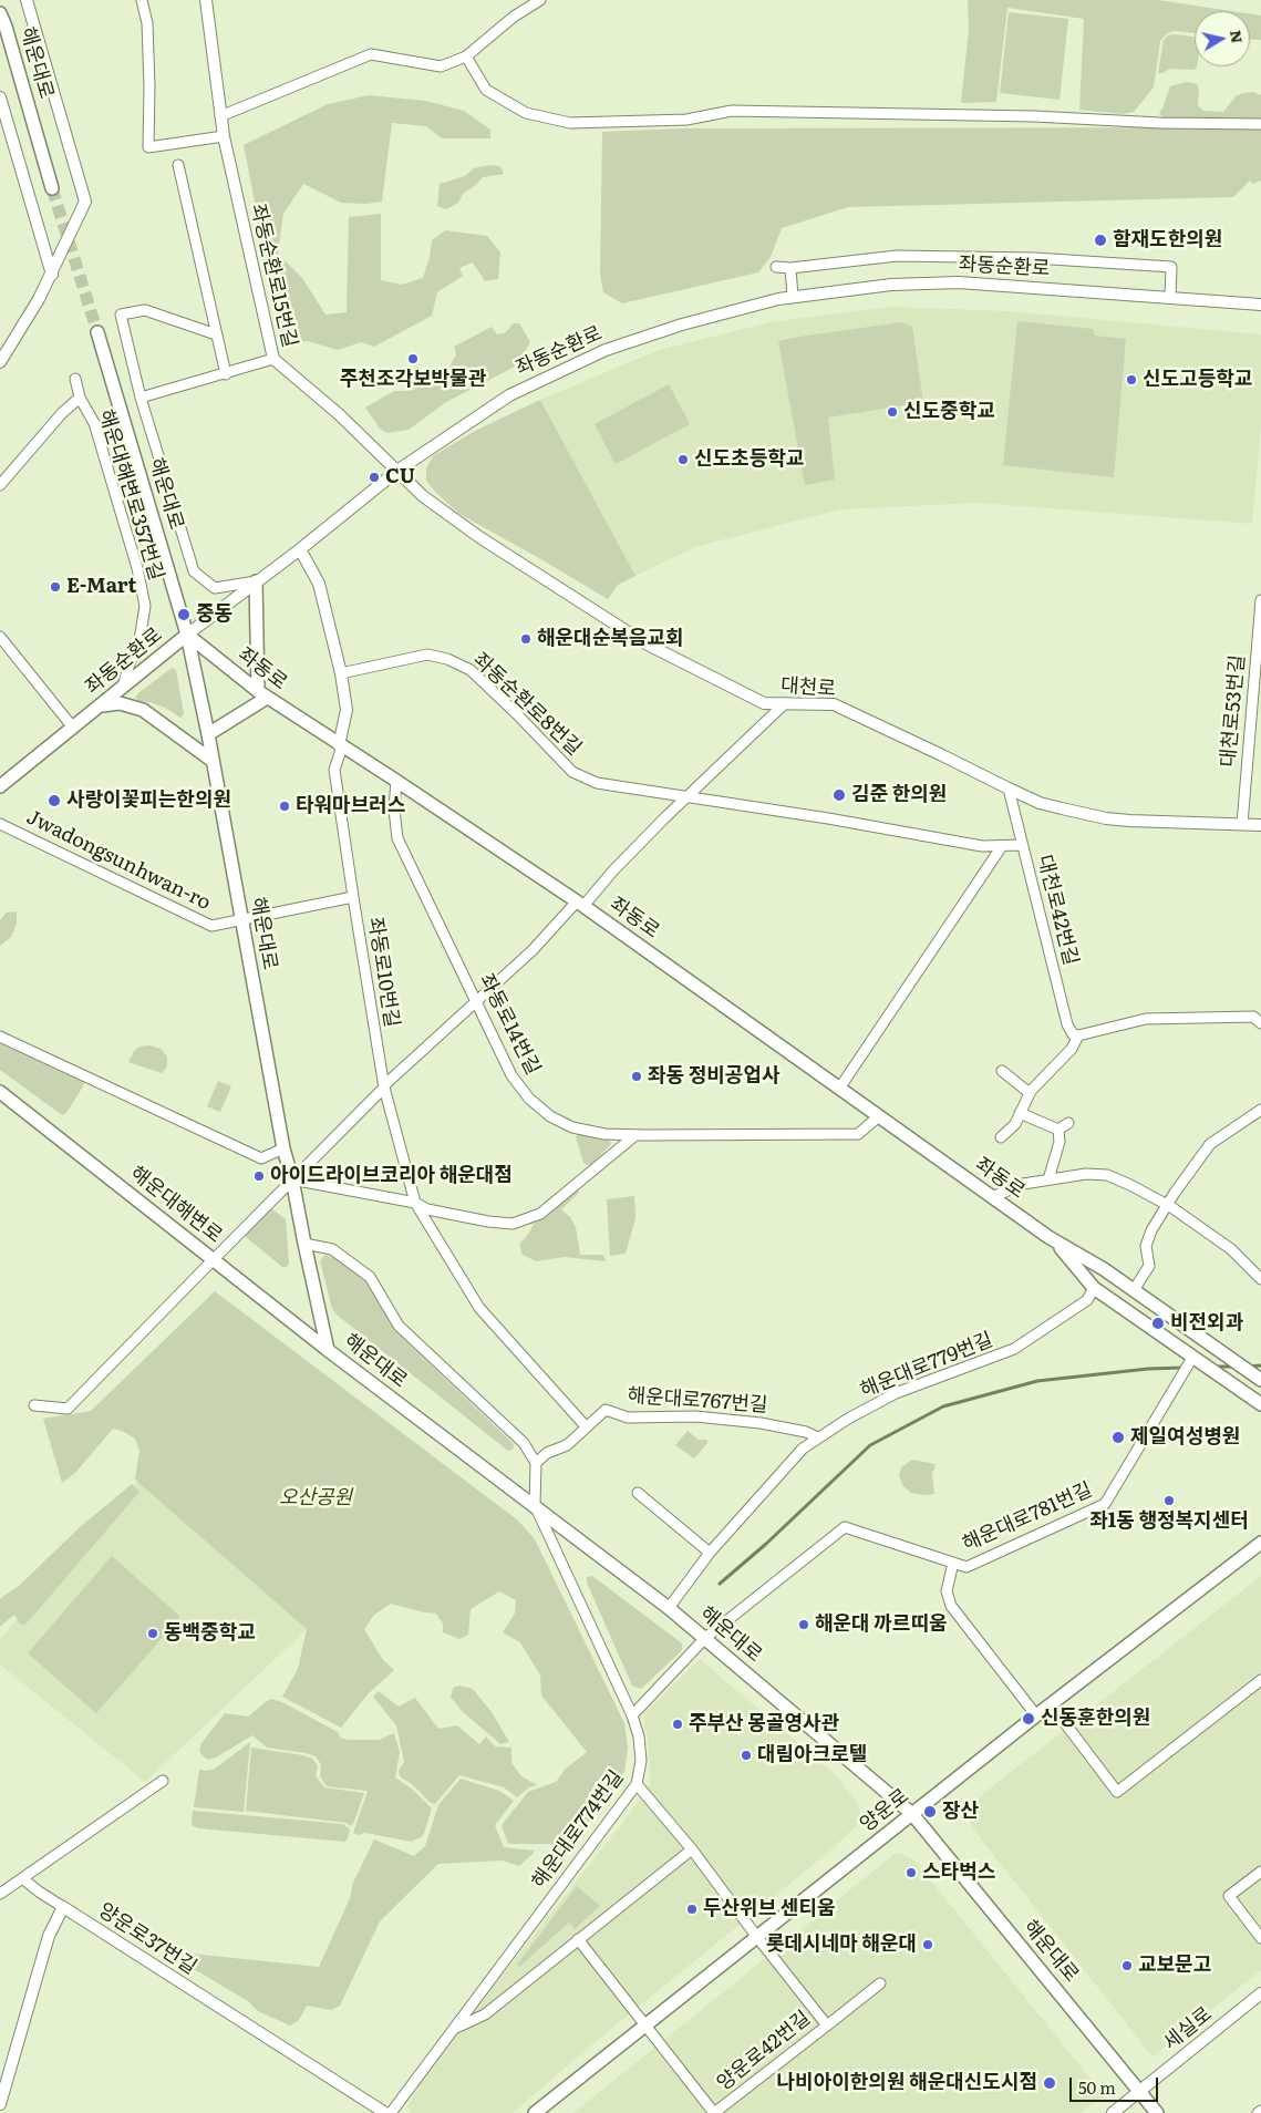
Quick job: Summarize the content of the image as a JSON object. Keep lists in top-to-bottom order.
{
  "streets": {
    "main road": [
      "해운대로",
      "좌동순환로",
      "좌동로",
      "해운대해변로",
      "양운로"
    ],
    "street": [
      "좌동순환로15번길",
      "해운대해변로357번길",
      "대천로",
      "좌동순환로8번길",
      "대천로53번길",
      "Jwadongsunhwan-ro",
      "대천로42번길",
      "좌동로10번길",
      "좌동로14번길",
      "해운대로779번길",
      "해운대로767번길",
      "해운대로781번길",
      "해운대로774번길",
      "양운로37번길",
      "세실로",
      "양운로42번길"
    ]
  },
  "crossings": [
    ["해운대로", "좌동순환로"],
    ["해운대로", "좌동로"],
    ["해운대로", "Jwadongsunhwan-ro"],
    ["해운대로", "해운대해변로"],
    ["해운대로", "해운대로779번길"],
    ["해운대로", "해운대로781번길"],
    ["해운대로", "양운로"],
    ["해운대로", "해운대로774번길"],
    ["해운대로", "세실로"],
    ["좌동순환로", "좌동순환로15번길"],
    ["좌동순환로", "해운대해변로357번길"],
    ["좌동순환로", "좌동로"],
    ["좌동순환로", "대천로"],
    ["좌동순환로15번길", "대천로"],
    ["좌동로", "좌동로10번길"],
    ["좌동로", "좌동로14번길"],
    ["좌동로", "해운대로779번길"],
    ["좌동로", "해운대로781번길"],
    ["대천로", "대천로53번길"],
    ["대천로", "대천로42번길"],
    ["좌동순환로8번길", "대천로42번길"],
    ["Jwadongsunhwan-ro", "좌동로10번길"],
    ["좌동로10번길", "해운대로767번길"],
    ["해운대로779번길", "해운대로767번길"],
    ["양운로", "양운로42번길"],
    ["해운대로774번길", "양운로42번길"]
  ],
  "parks": ["오산공원"],
  "places": [
    "함재도한의원",
    "주천조각보박물관",
    "신도고등학교",
    "신도중학교",
    "신도초등학교",
    "CU",
    "E-Mart",
    "중동",
    "해운대순복음교회",
    "김준 한의원",
    "사랑이꽃피는한의원",
    "타워마브러스",
    "좌동 정비공업사",
    "아이드라이브코리아 해운대점",
    "비전외과",
    "제일여성병원",
    "좌1동 행정복지센터",
    "해운대 까르띠움",
    "동백중학교",
    "신동훈한의원",
    "주부산 몽골영사관",
    "대림아크로텔",
    "장산",
    "스타벅스",
    "두산위브 센티움",
    "롯데시네마 해운대",
    "교보문고",
    "나비아이한의원 해운대신도시점"
  ],
  "scale_bar": "50 m",
  "north": "right"
}
